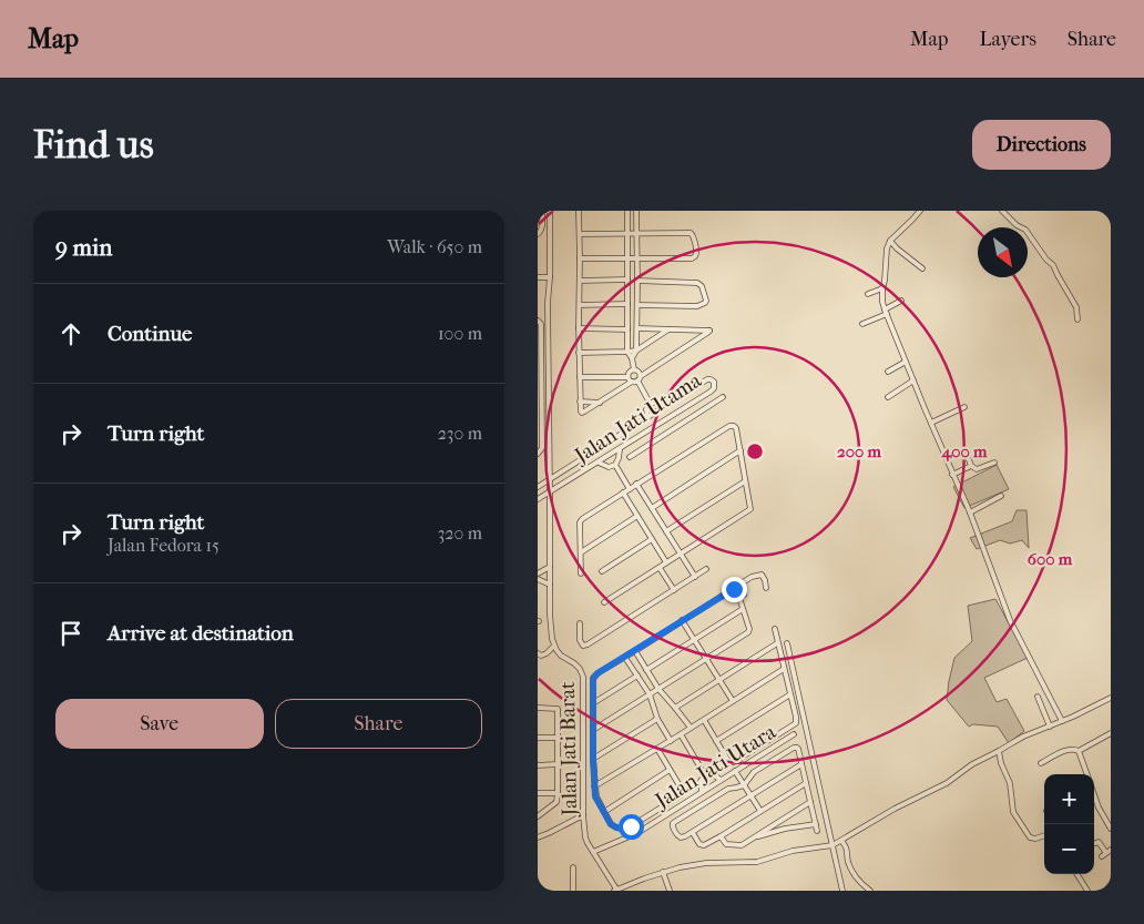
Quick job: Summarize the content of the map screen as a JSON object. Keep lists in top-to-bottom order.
{
  "streets": {
    "street": ["Jalan Jati Utama", "Jalan Jati Barat", "Jalan Jati Utara"]
  },
  "crossings": [
    ["Jalan Jati Utama", "Jalan Jati Barat"],
    ["Jalan Jati Barat", "Jalan Jati Utara"]
  ],
  "north": "bottom right",
  "page": {
    "header": "Map",
    "nav": ["Map", "Layers", "Share"],
    "buttons": [
      "Directions",
      ["Save", "Share"]
    ],
    "title": "Find us",
    "heading": ["9 min", "Walk · 650 m"],
    "list": [
      ["Continue", "100 m"],
      ["Turn right", "230 m"],
      ["Turn right", "Jalan Fedora 15", "320 m"],
      "Arrive at destination"
    ],
    "map_buttons": ["+", "−"]
  },
  "rings": ["200 m", "400 m", "600 m"]
}
